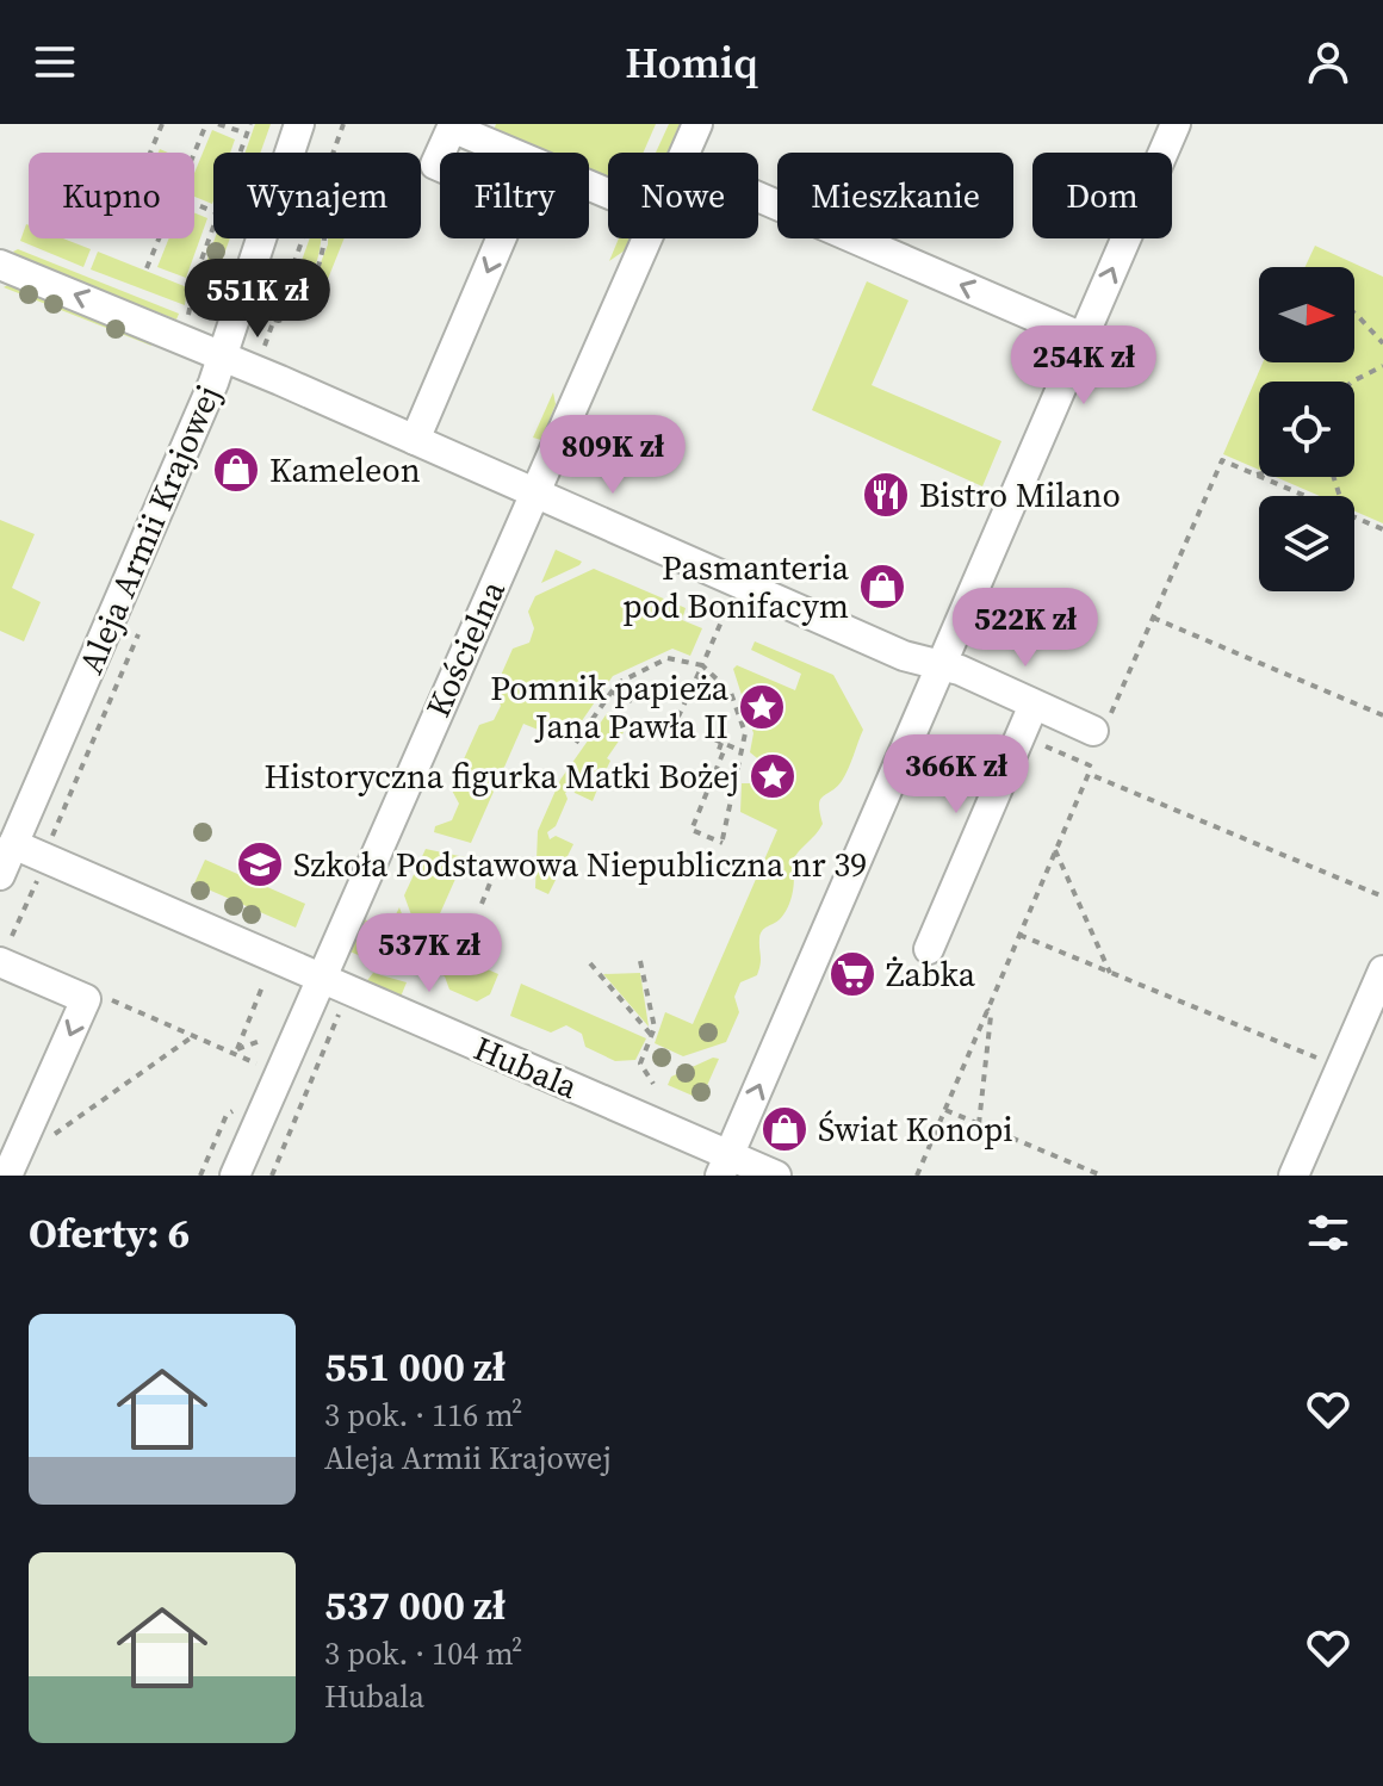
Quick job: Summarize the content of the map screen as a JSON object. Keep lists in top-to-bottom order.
{
  "streets": {
    "street": ["Aleja Armii Krajowej", "Kościelna", "Hubala"]
  },
  "crossings": [
    ["Aleja Armii Krajowej", "Hubala"],
    ["Kościelna", "Hubala"]
  ],
  "places": {
    "shop": ["Kameleon", "Pasmanteria pod Bonifacym", "Świat Konopi"],
    "restaurant": ["Bistro Milano"],
    "place": ["Pomnik papieża Jana Pawła II", "Historyczna figurka Matki Bożej"],
    "school or university": ["Szkoła Podstawowa Niepubliczna nr 39"],
    "supermarket": ["Żabka"]
  },
  "north": "right",
  "page": {
    "header": "Homiq",
    "chip": [
      "Kupno",
      "Wynajem",
      "Filtry",
      "Nowe",
      "Mieszkanie",
      "Dom"
    ],
    "price": [
      "551K zł",
      "254K zł",
      "809K zł",
      "522K zł",
      "366K zł",
      "537K zł"
    ],
    "heading": "Oferty: 6",
    "list": [
      {
        "name": "551 000 zł",
        "note": "3 pok. · 116 m² · Aleja Armii Krajowej"
      },
      {
        "name": "537 000 zł",
        "note": "3 pok. · 104 m² · Hubala"
      }
    ]
  }
}
